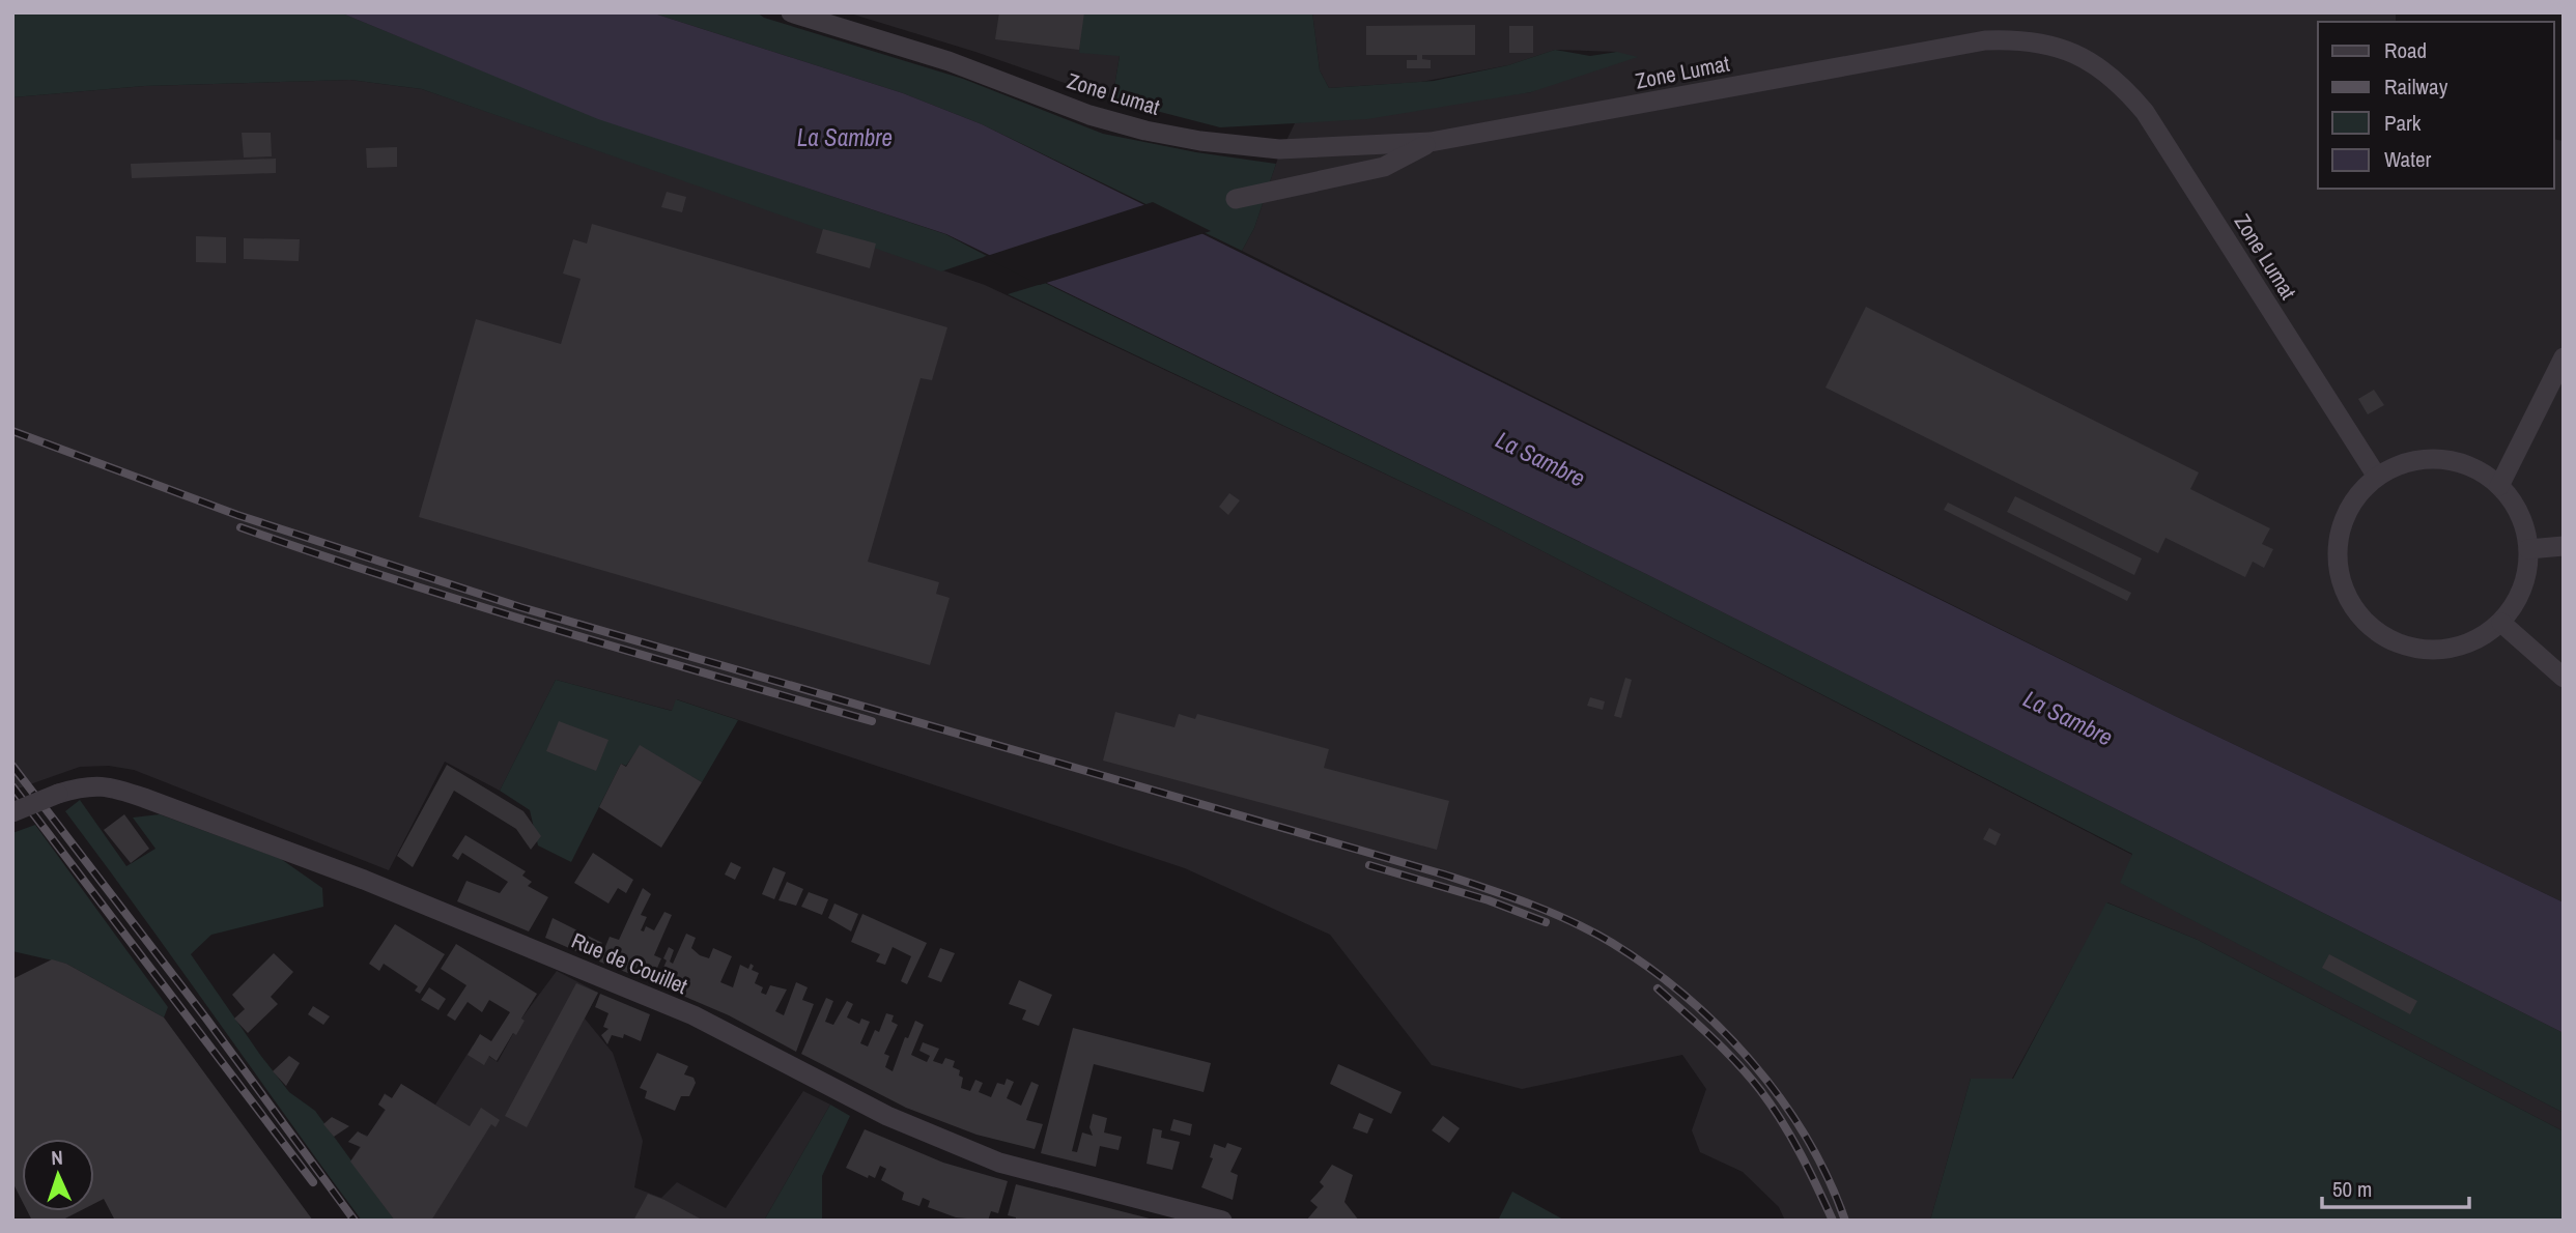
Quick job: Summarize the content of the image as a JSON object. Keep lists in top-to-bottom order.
{
  "streets": {
    "street": ["Zone Lumat", "Rue de Couillet"]
  },
  "water": ["La Sambre"],
  "legend": [
    "Road",
    "Railway",
    "Park",
    "Water"
  ],
  "scale_bar": "50 m",
  "north": "top"
}
